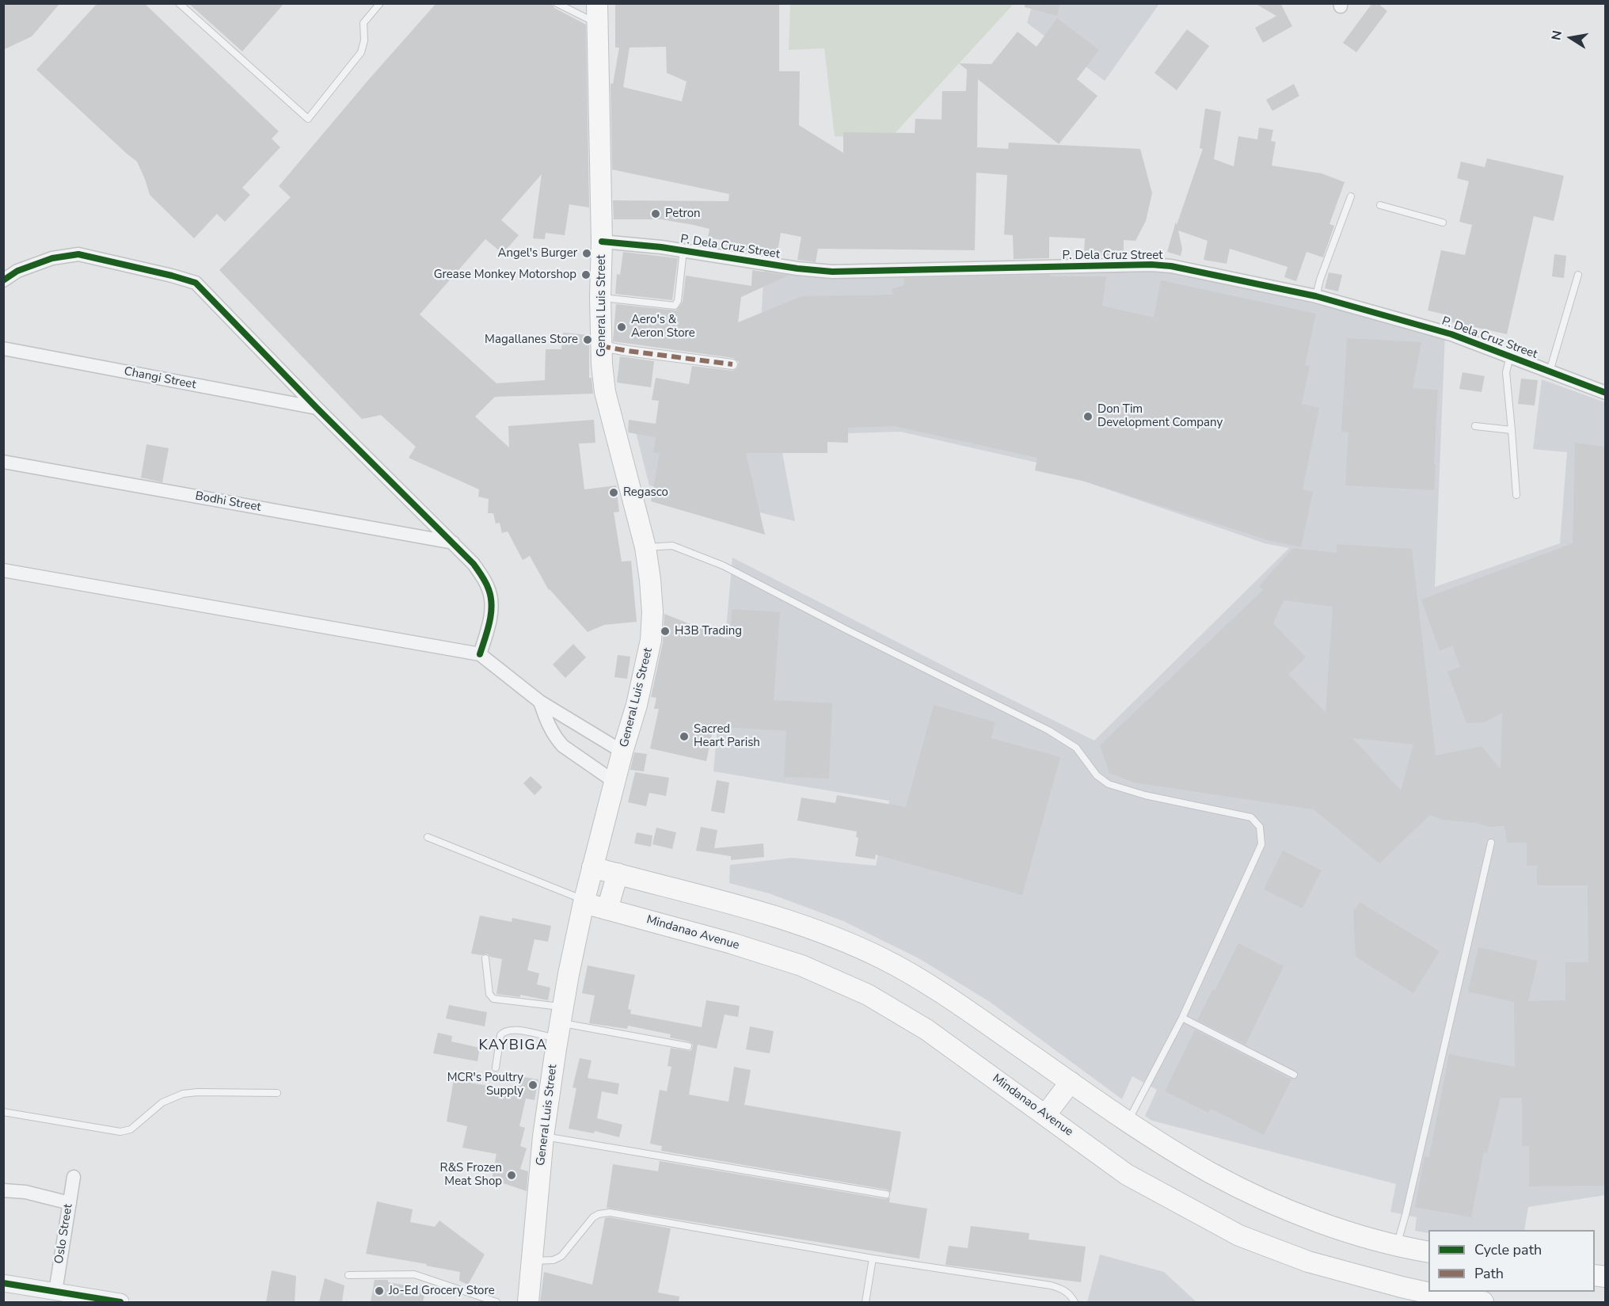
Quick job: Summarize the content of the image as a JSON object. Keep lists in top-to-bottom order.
{
  "streets": {
    "main road": ["General Luis Street", "Mindanao Avenue"],
    "street": [
      "P. Dela Cruz Street",
      "Changi Street",
      "Bodhi Street",
      "Oslo Street"
    ]
  },
  "crossings": [
    ["P. Dela Cruz Street", "General Luis Street"],
    ["General Luis Street", "Mindanao Avenue"]
  ],
  "districts": ["KAYBIGA"],
  "places": [
    "Petron",
    "Angel's Burger",
    "Grease Monkey Motorshop",
    "Aero's & Aeron Store",
    "Magallanes Store",
    "Don Tim Development Company",
    "Regasco",
    "H3B Trading",
    "Sacred Heart Parish",
    "MCR's Poultry Supply",
    "R&S Frozen Meat Shop",
    "Jo-Ed Grocery Store"
  ],
  "legend": ["Cycle path", "Path"],
  "north": "left"
}
